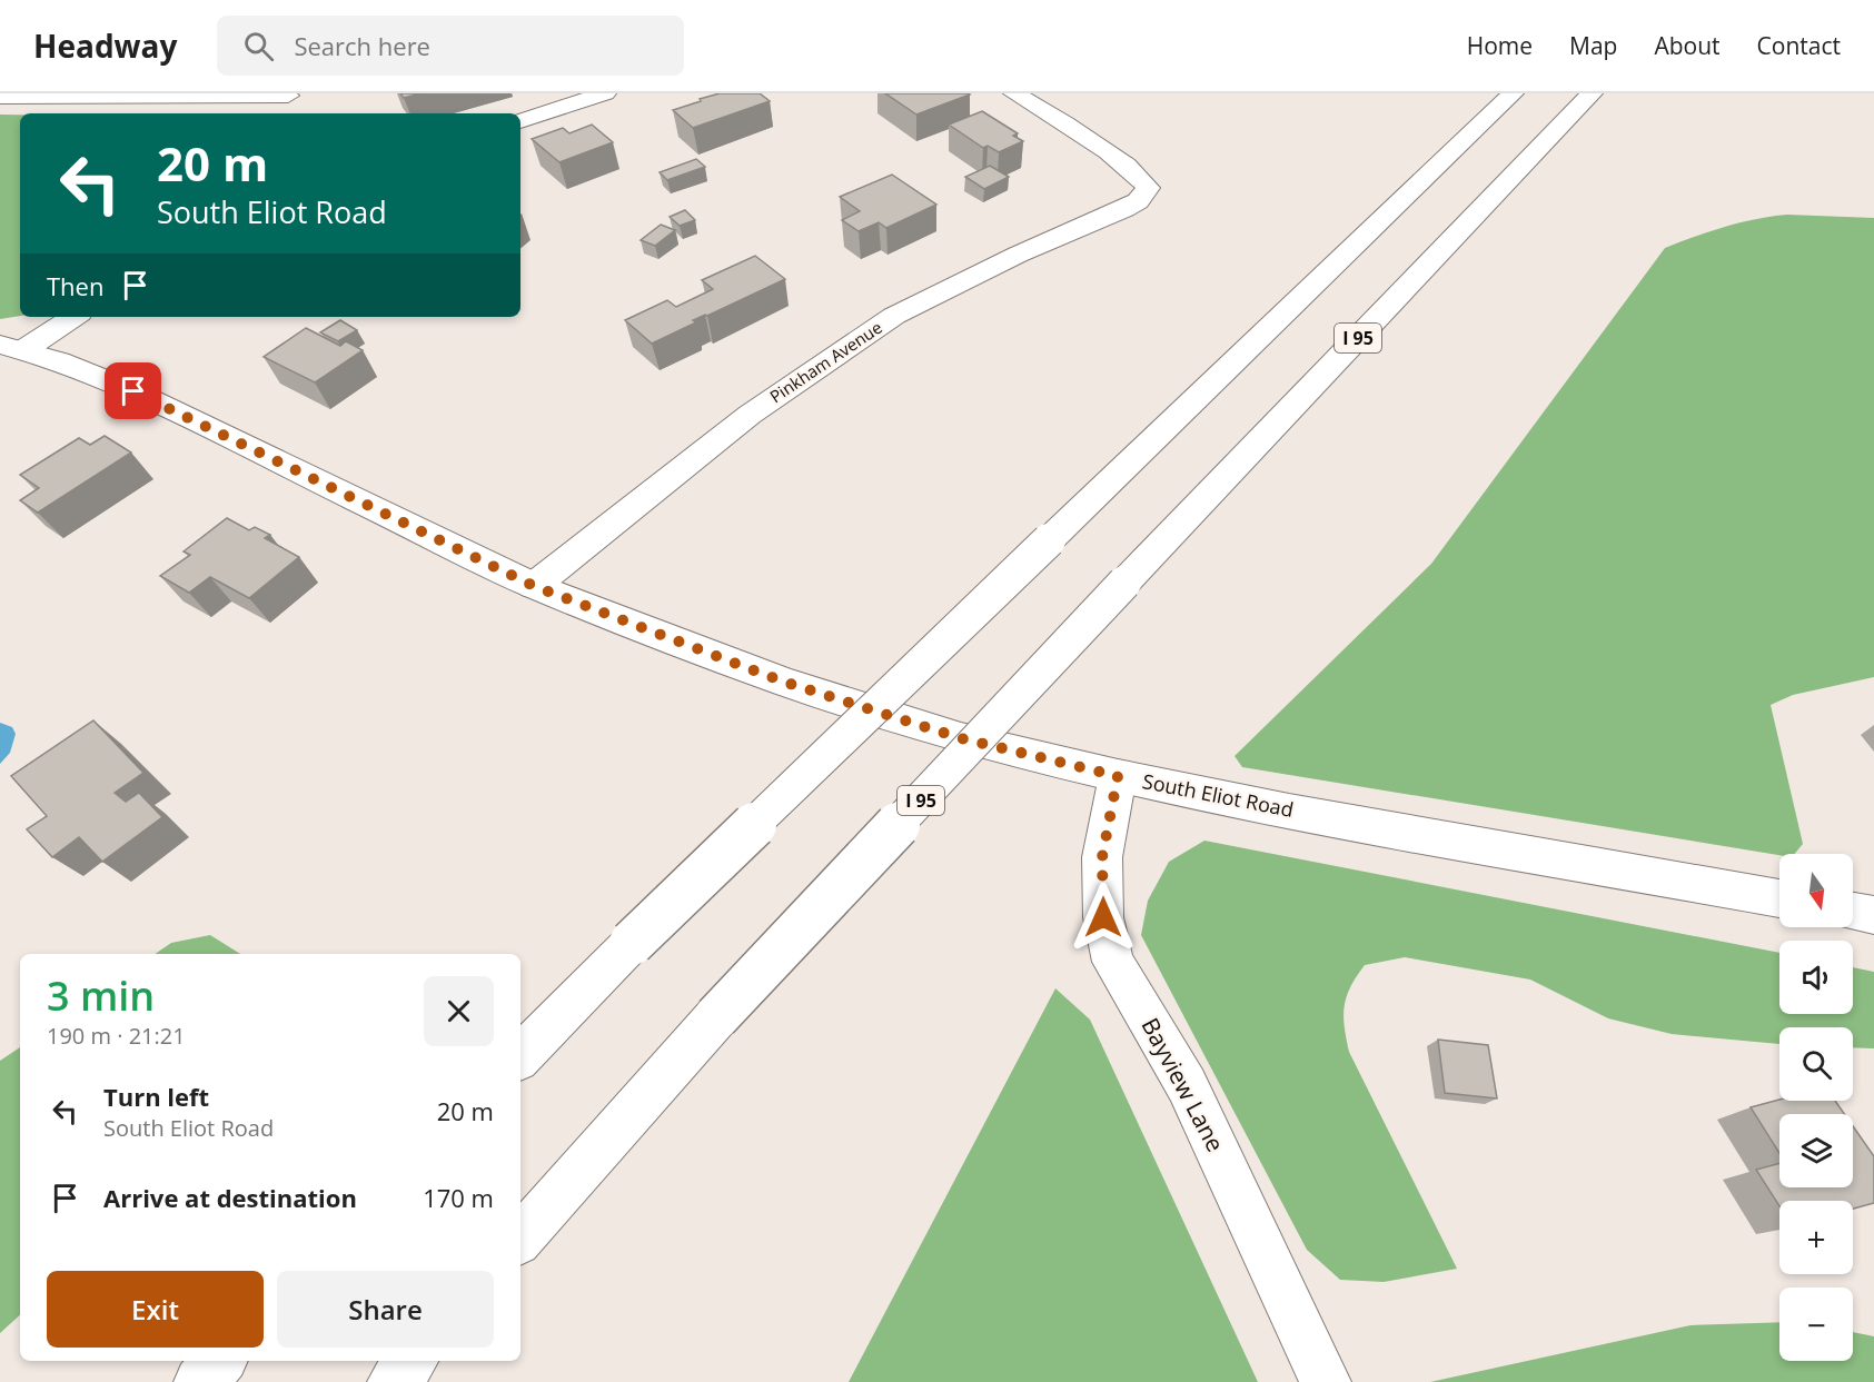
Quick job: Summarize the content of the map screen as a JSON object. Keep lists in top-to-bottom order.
{
  "streets": {
    "main road": [
      "I 95",
      "Pinkham Avenue",
      "South Eliot Road",
      "Bayview Lane"
    ]
  },
  "crossings": [
    ["Pinkham Avenue", "South Eliot Road"],
    ["South Eliot Road", "Bayview Lane"]
  ],
  "north": "bottom",
  "page": {
    "header": "Headway",
    "search": "Search here",
    "nav": [
      "Home",
      "Map",
      "About",
      "Contact"
    ],
    "turn": ["20 m", "South Eliot Road"],
    "then": "Then",
    "map_buttons": ["+", "−"],
    "heading": ["3 min", "190 m · 21:21"],
    "list": [
      {
        "name": "Turn left",
        "note": "South Eliot Road",
        "value": "20 m"
      },
      {
        "name": "Arrive at destination",
        "value": "170 m"
      }
    ],
    "buttons": ["Exit", "Share"]
  }
}
